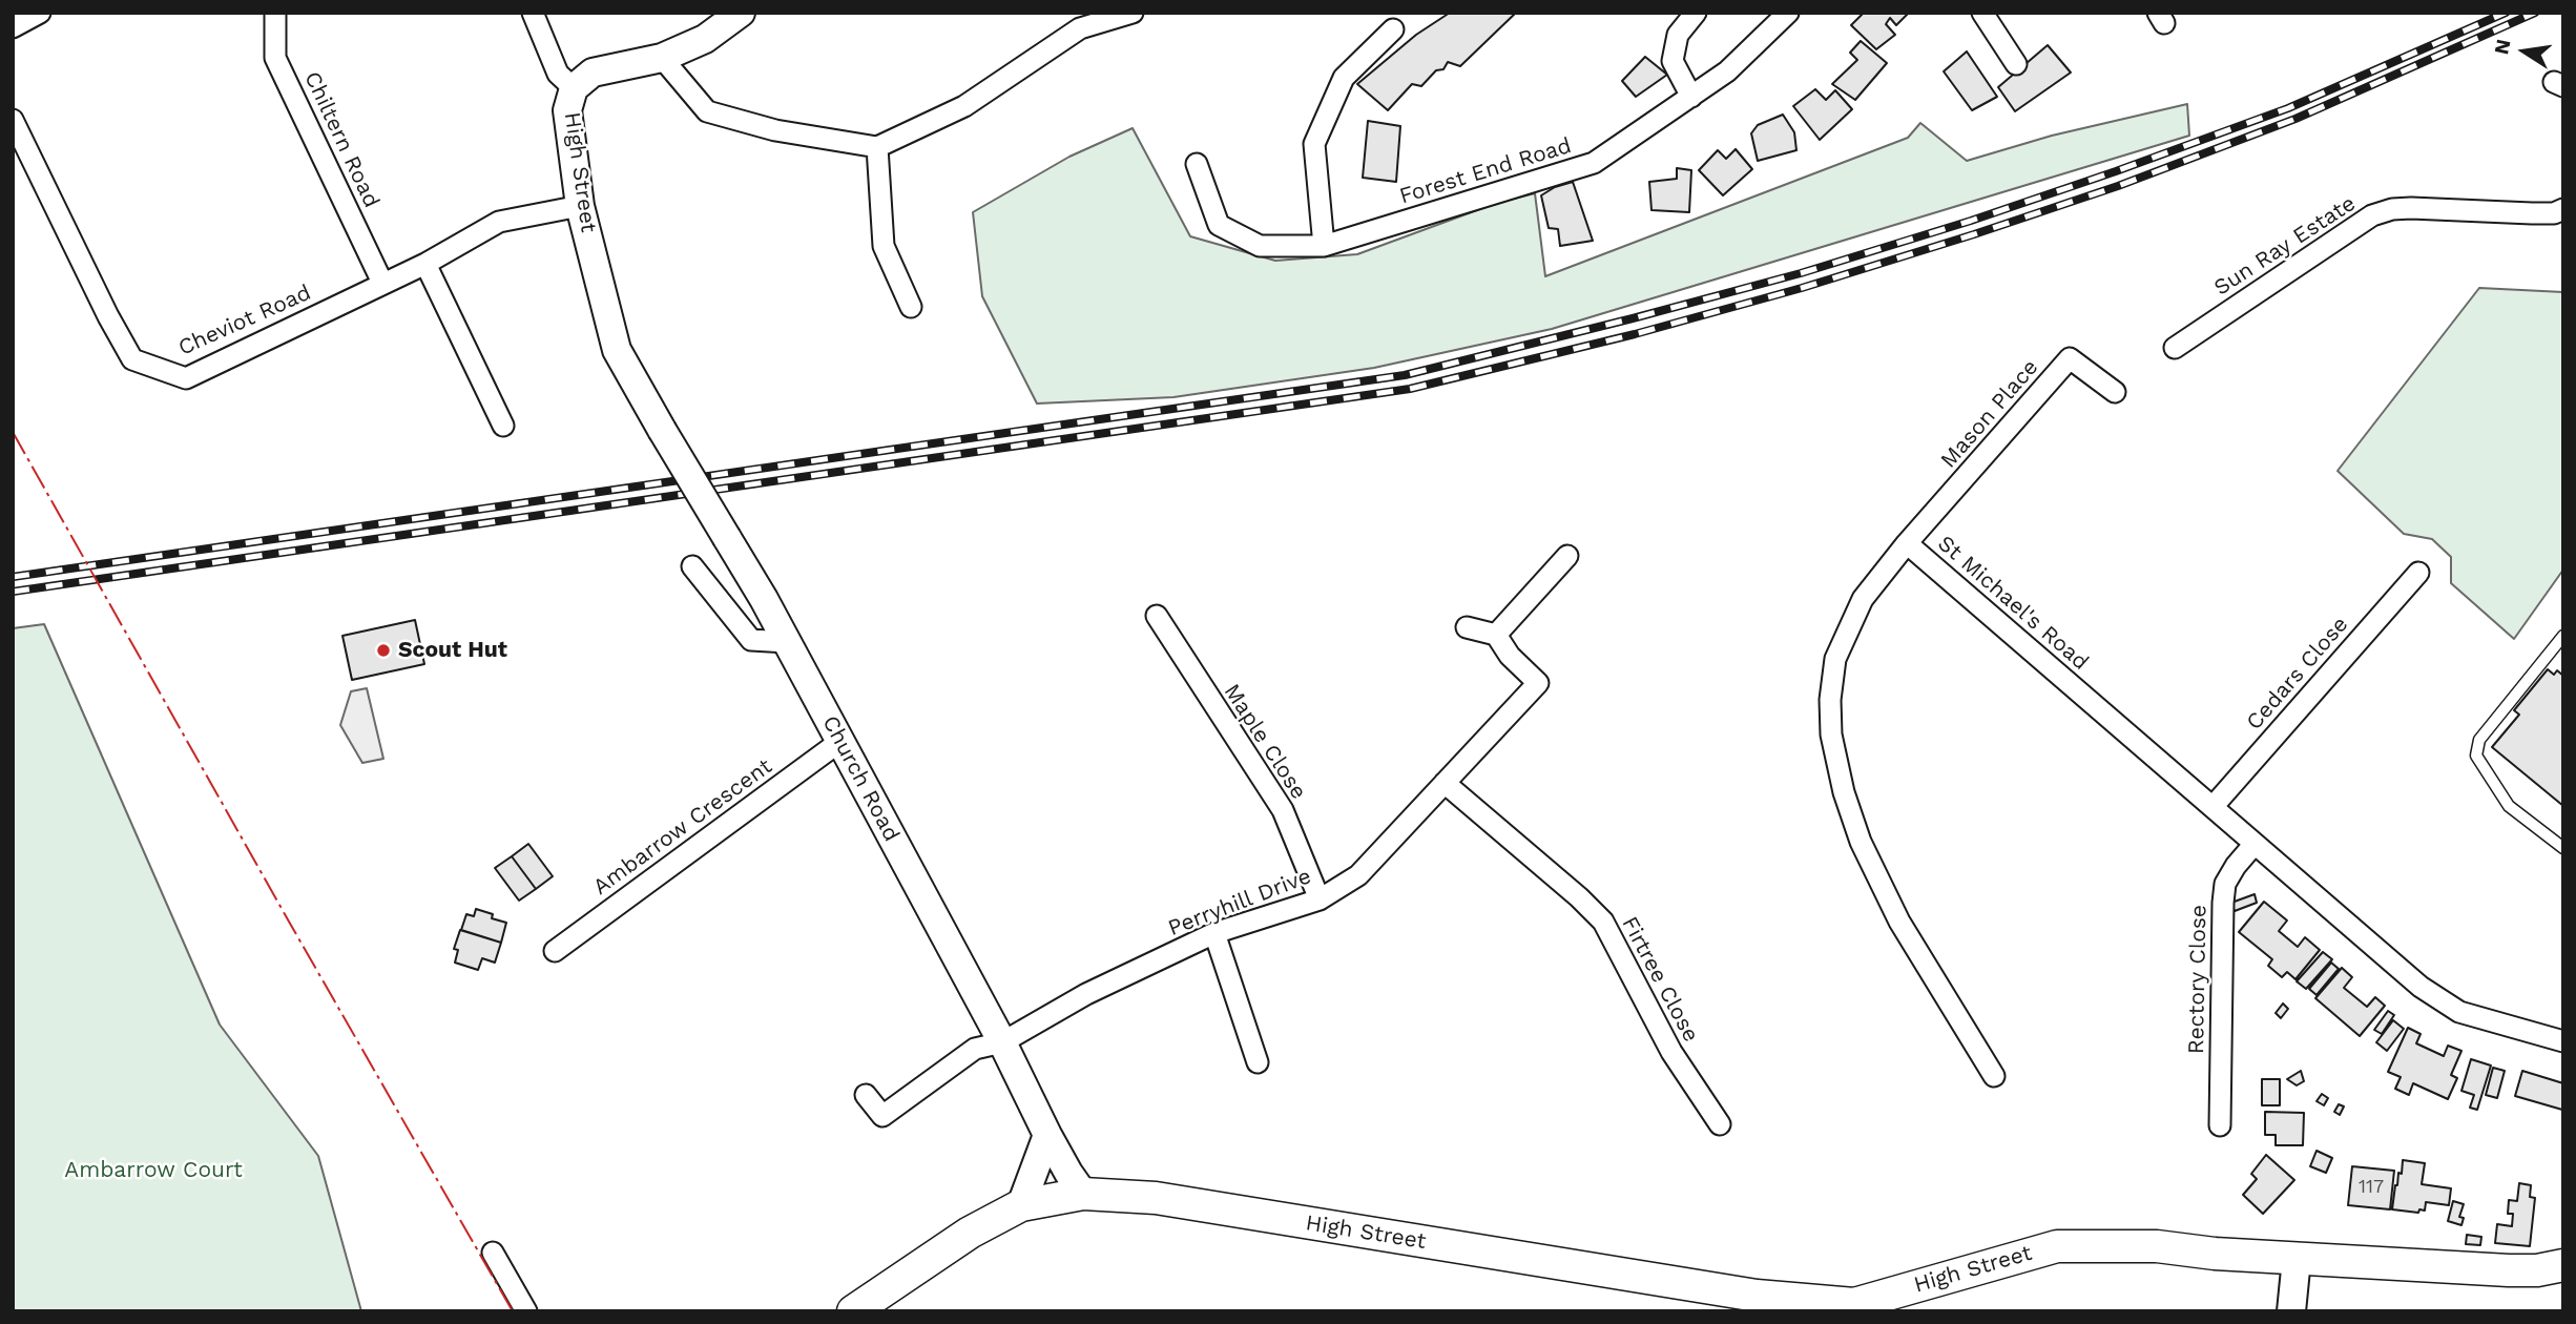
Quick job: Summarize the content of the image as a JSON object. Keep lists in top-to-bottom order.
{
  "streets": {
    "main road": ["High Street"],
    "street": [
      "Chiltern Road",
      "Forest End Road",
      "Sun Ray Estate",
      "Cheviot Road",
      "Mason Place",
      "St Michael's Road",
      "Cedars Close",
      "Maple Close",
      "Church Road",
      "Ambarrow Crescent",
      "Perryhill Drive",
      "Firtree Close",
      "Rectory Close"
    ]
  },
  "crossings": [
    ["Chiltern Road", "Cheviot Road"],
    ["High Street", "Cheviot Road"],
    ["High Street", "Church Road"],
    ["Mason Place", "St Michael's Road"],
    ["St Michael's Road", "Cedars Close"],
    ["St Michael's Road", "Rectory Close"],
    ["Maple Close", "Perryhill Drive"],
    ["Church Road", "Ambarrow Crescent"],
    ["Church Road", "Perryhill Drive"],
    ["Perryhill Drive", "Firtree Close"]
  ],
  "parks": ["Ambarrow Court"],
  "places": ["Scout Hut"],
  "house_numbers": ["117"],
  "north": "left"
}
